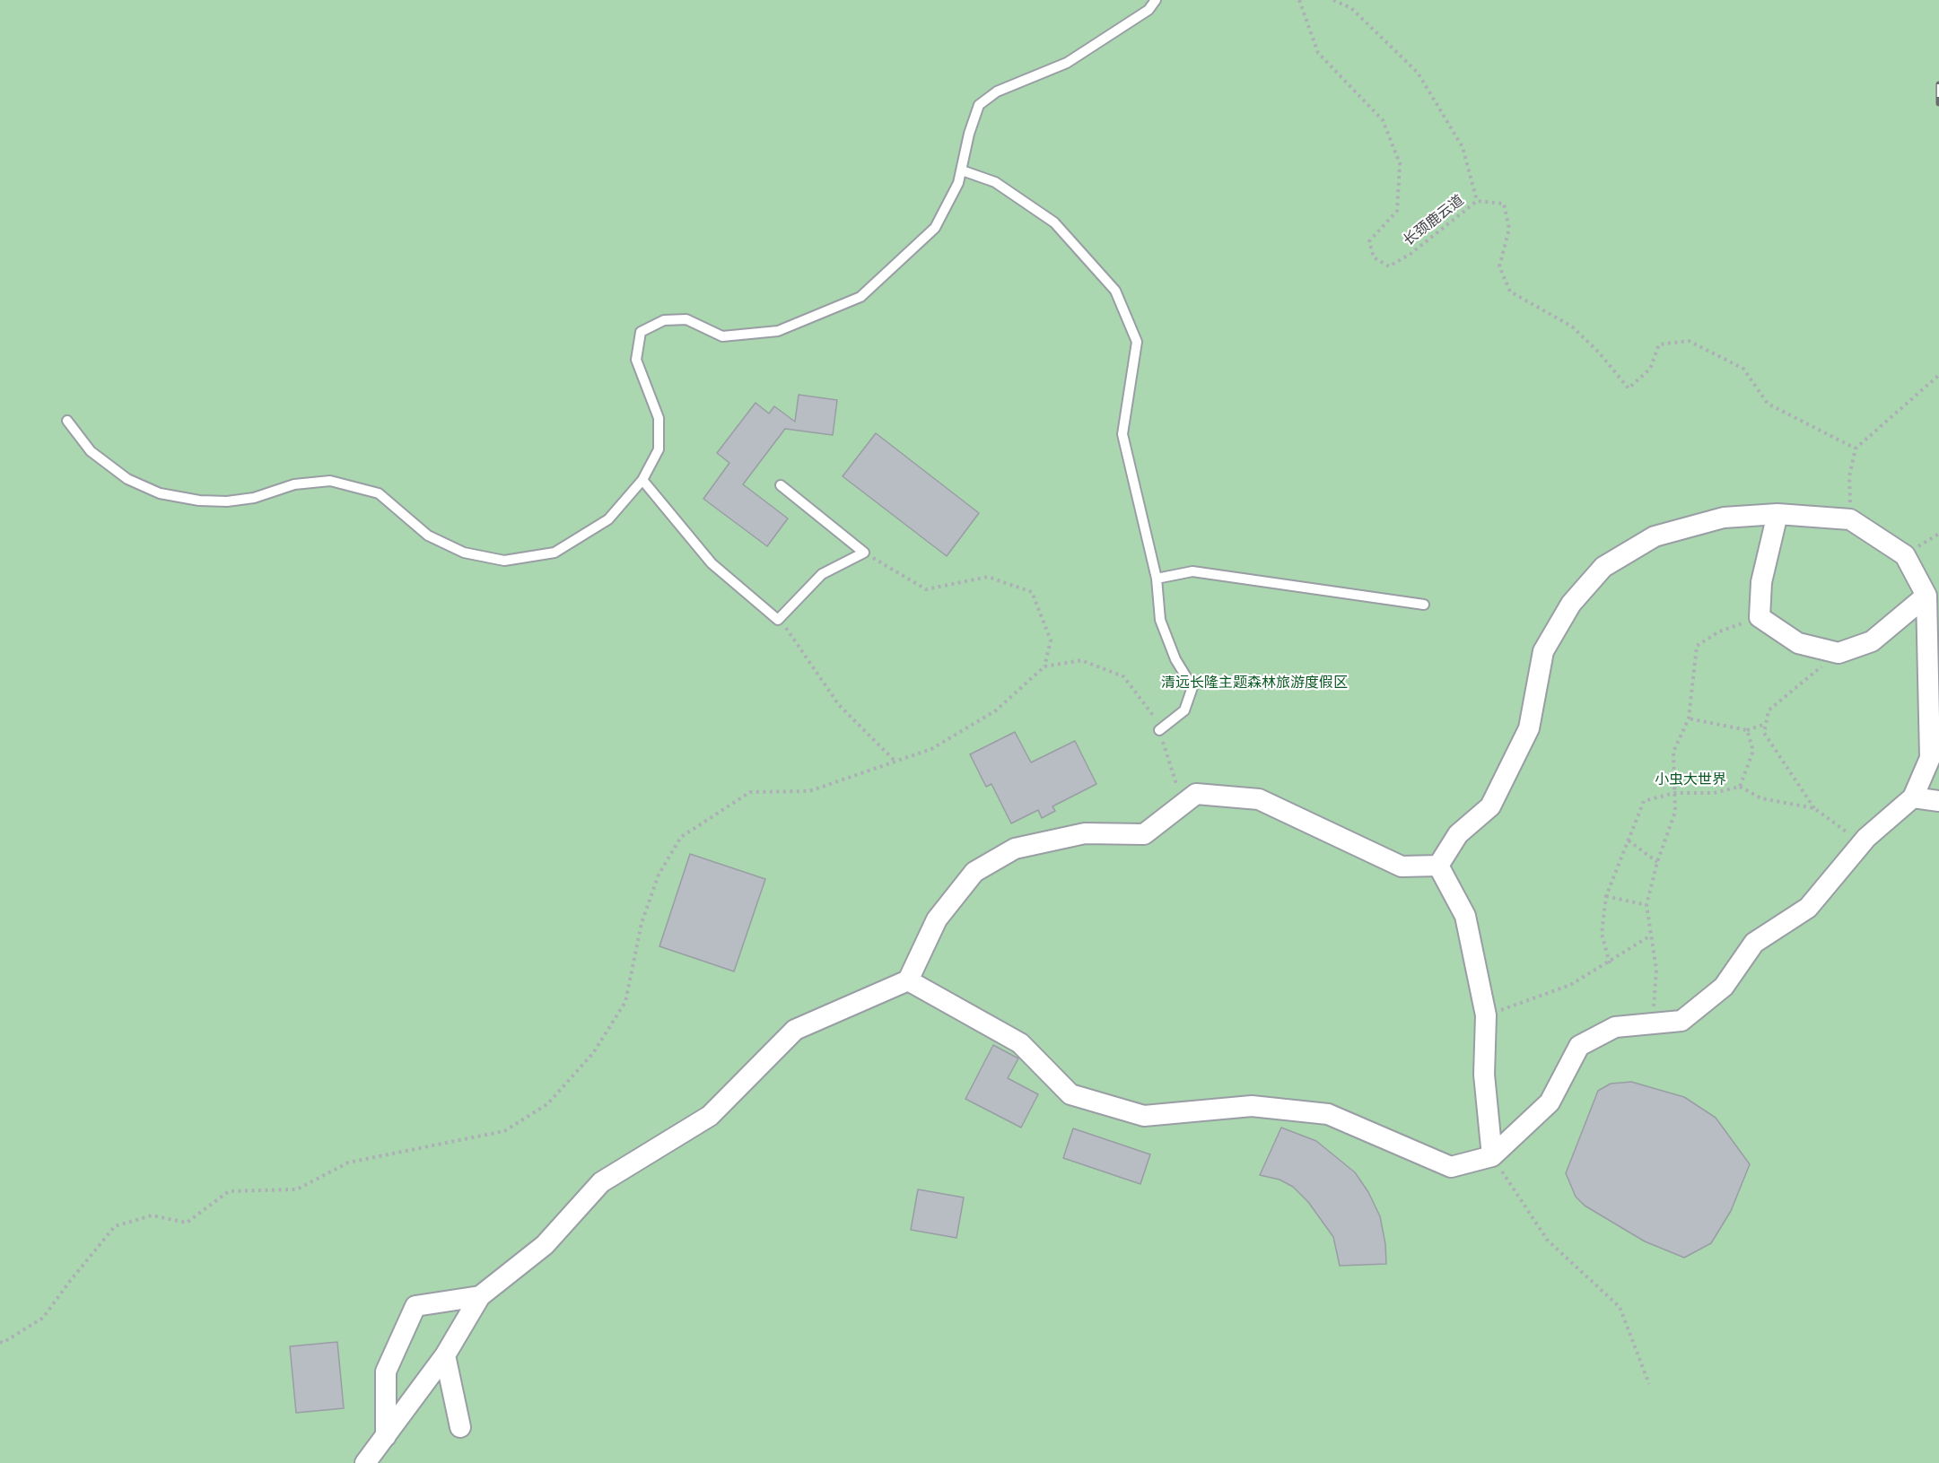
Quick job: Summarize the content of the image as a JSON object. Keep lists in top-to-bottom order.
{
  "streets": {
    "path": ["长颈鹿云道"]
  },
  "parks": ["清远长隆主题森林旅游度假区", "小虫大世界"]
}
